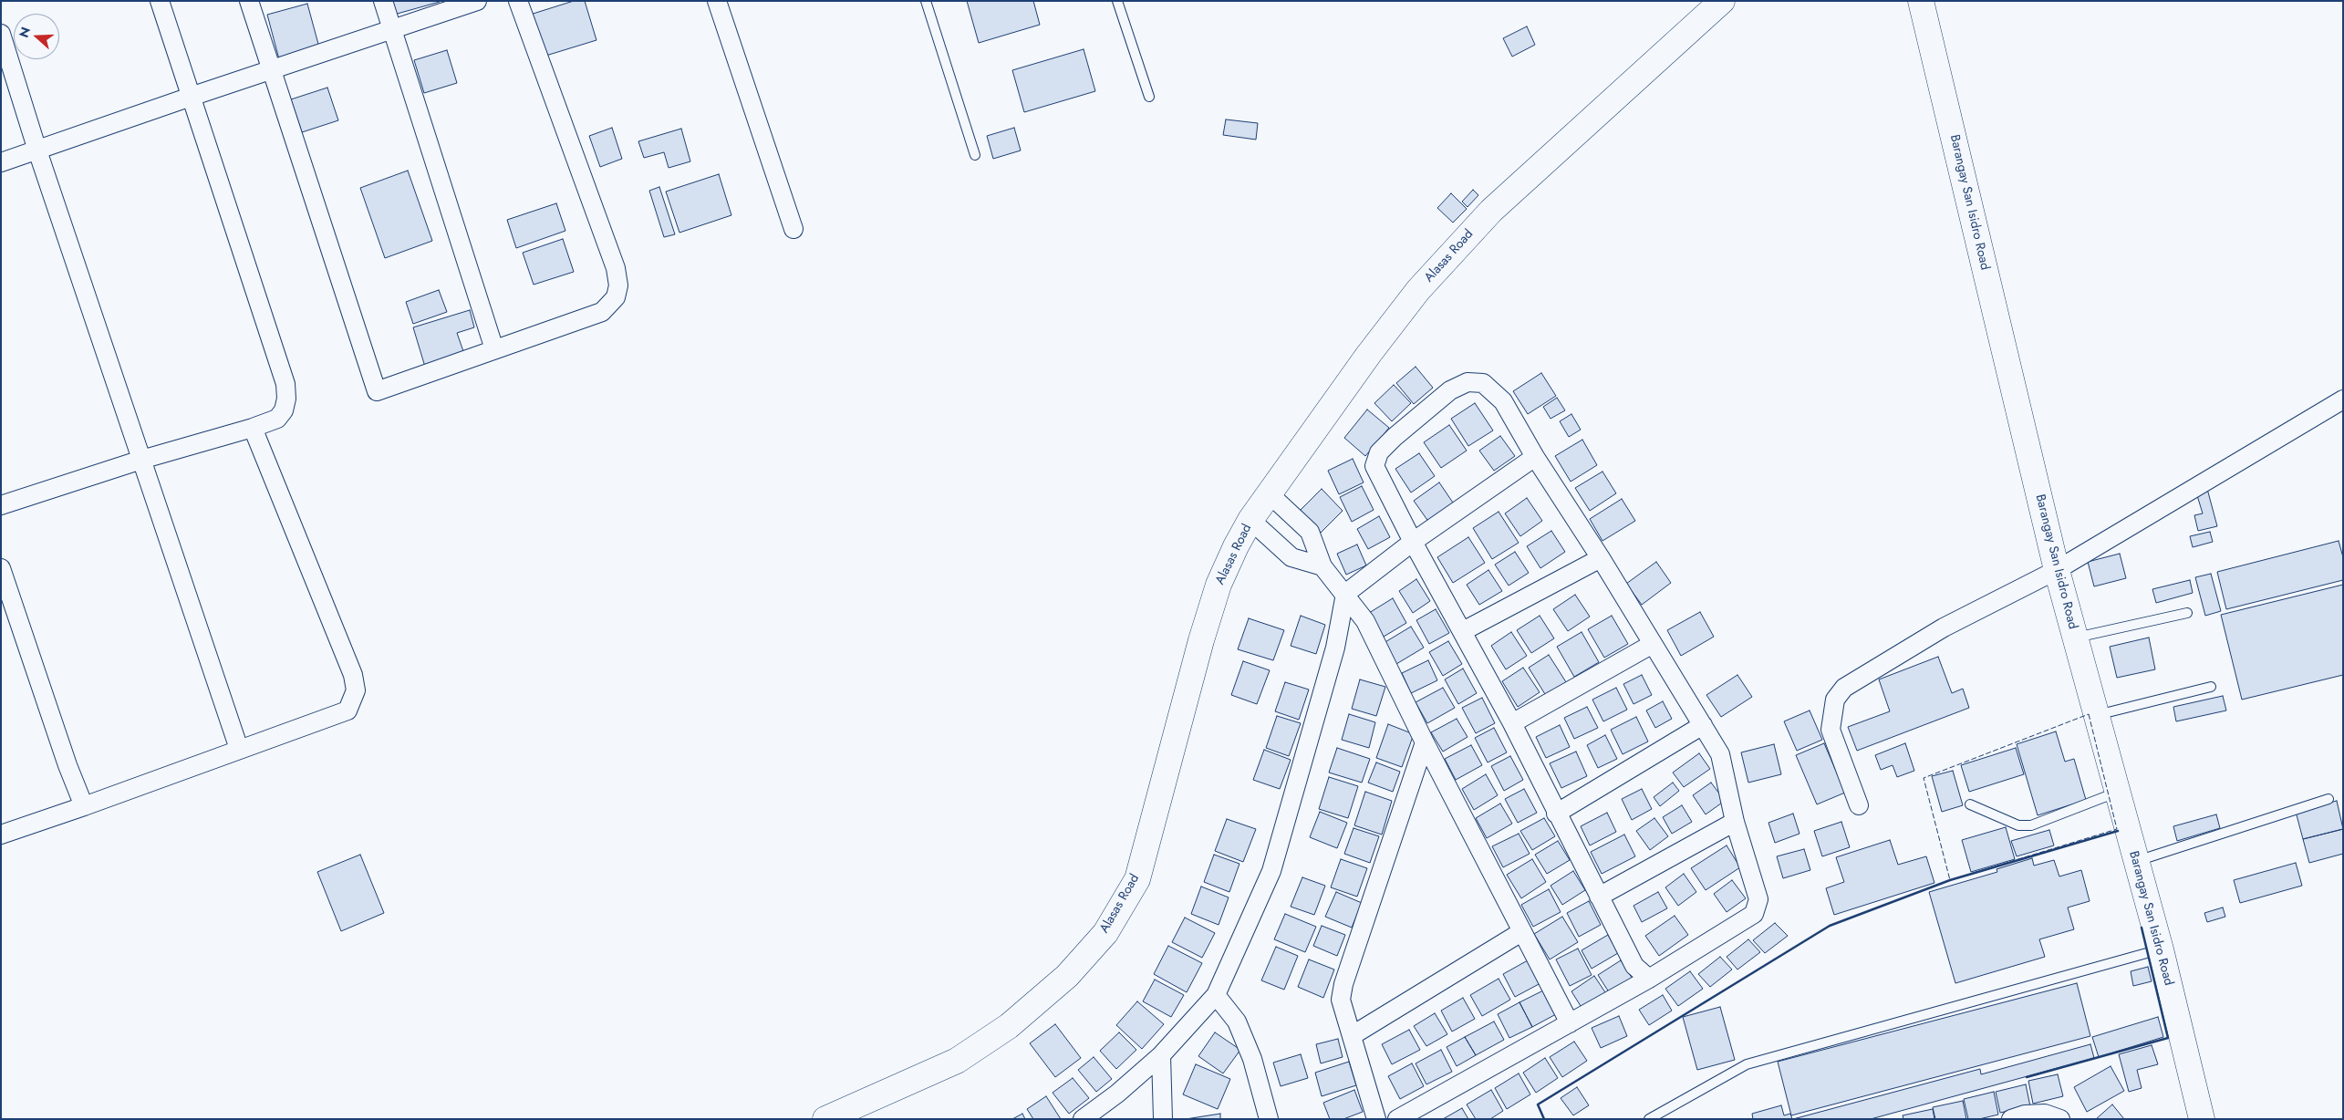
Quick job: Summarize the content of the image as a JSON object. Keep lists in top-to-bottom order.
{
  "streets": {
    "street": ["Barangay San Isidro Road", "Alasas Road"]
  },
  "north": "left"
}
